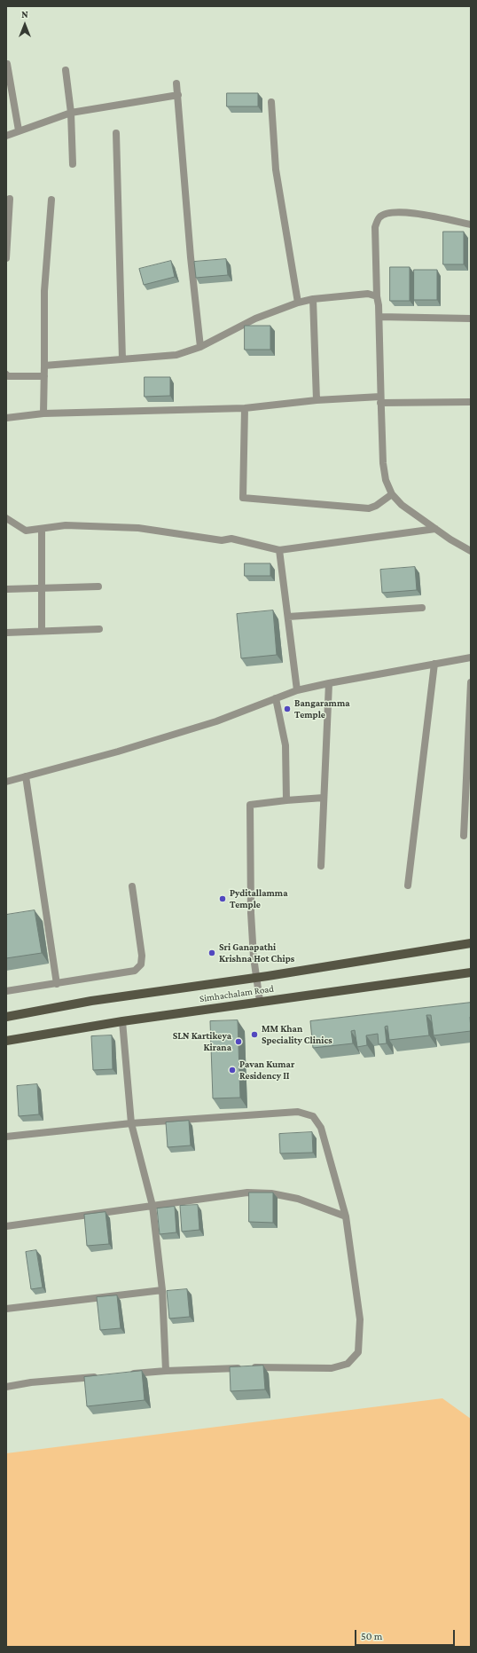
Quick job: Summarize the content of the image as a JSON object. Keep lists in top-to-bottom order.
{
  "streets": {
    "main road": ["Simhachalam Road"]
  },
  "places": [
    "Bangaramma Temple",
    "Pyditallamma Temple",
    "Sri Ganapathi Krishna Hot Chips",
    "MM Khan Speciality Clinics",
    "SLN Kartikeya Kirana",
    "Pavan Kumar Residency II"
  ],
  "scale_bar": "50 m",
  "north": "top"
}
